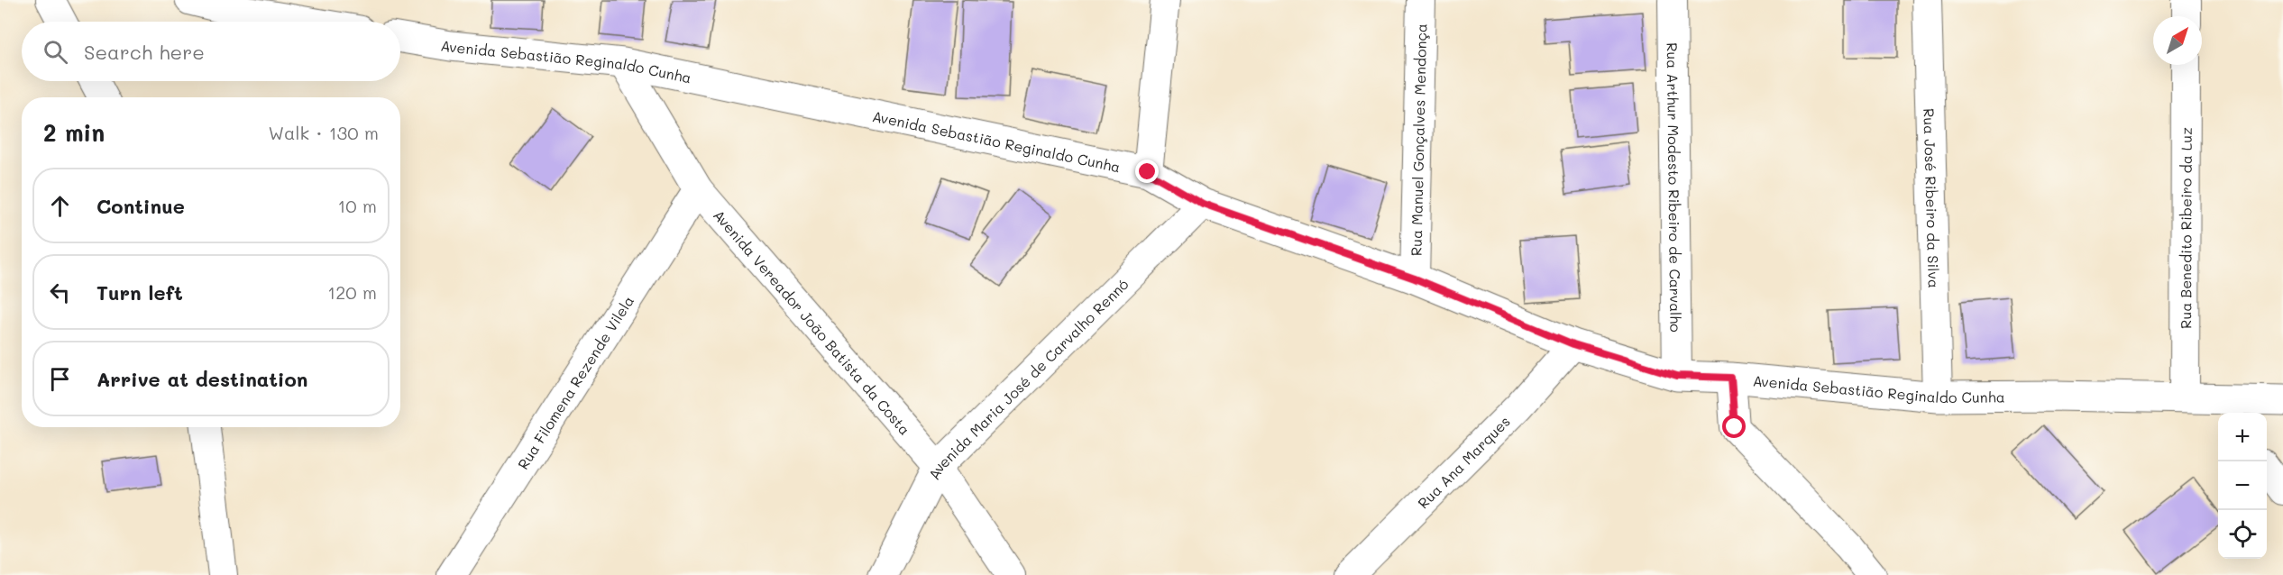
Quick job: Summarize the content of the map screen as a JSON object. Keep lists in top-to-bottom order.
{
  "streets": {
    "street": [
      "Avenida Sebastião Reginaldo Cunha",
      "Rua Manuel Gonçalves Mendonça",
      "Rua Arthur Modesto Ribeiro de Carvalho",
      "Rua José Ribeiro da Silva",
      "Rua Benedito Ribeiro da Luz",
      "Avenida Vereador João Batista da Costa",
      "Avenida Maria José de Carvalho Rennó",
      "Rua Filomena Rezende Vilela",
      "Rua Ana Marques"
    ]
  },
  "crossings": [
    ["Avenida Sebastião Reginaldo Cunha", "Rua Manuel Gonçalves Mendonça"],
    ["Avenida Sebastião Reginaldo Cunha", "Rua Arthur Modesto Ribeiro de Carvalho"],
    ["Avenida Sebastião Reginaldo Cunha", "Rua José Ribeiro da Silva"],
    ["Avenida Sebastião Reginaldo Cunha", "Rua Benedito Ribeiro da Luz"],
    ["Avenida Sebastião Reginaldo Cunha", "Avenida Vereador João Batista da Costa"],
    ["Avenida Sebastião Reginaldo Cunha", "Avenida Maria José de Carvalho Rennó"],
    ["Avenida Sebastião Reginaldo Cunha", "Rua Ana Marques"],
    ["Avenida Vereador João Batista da Costa", "Avenida Maria José de Carvalho Rennó"],
    ["Avenida Vereador João Batista da Costa", "Rua Filomena Rezende Vilela"]
  ],
  "north": "top right",
  "page": {
    "search": "Search here",
    "heading": ["2 min", "Walk · 130 m"],
    "list": [
      ["Continue", "10 m"],
      ["Turn left", "120 m"],
      "Arrive at destination"
    ],
    "map_buttons": ["+", "−"]
  }
}
